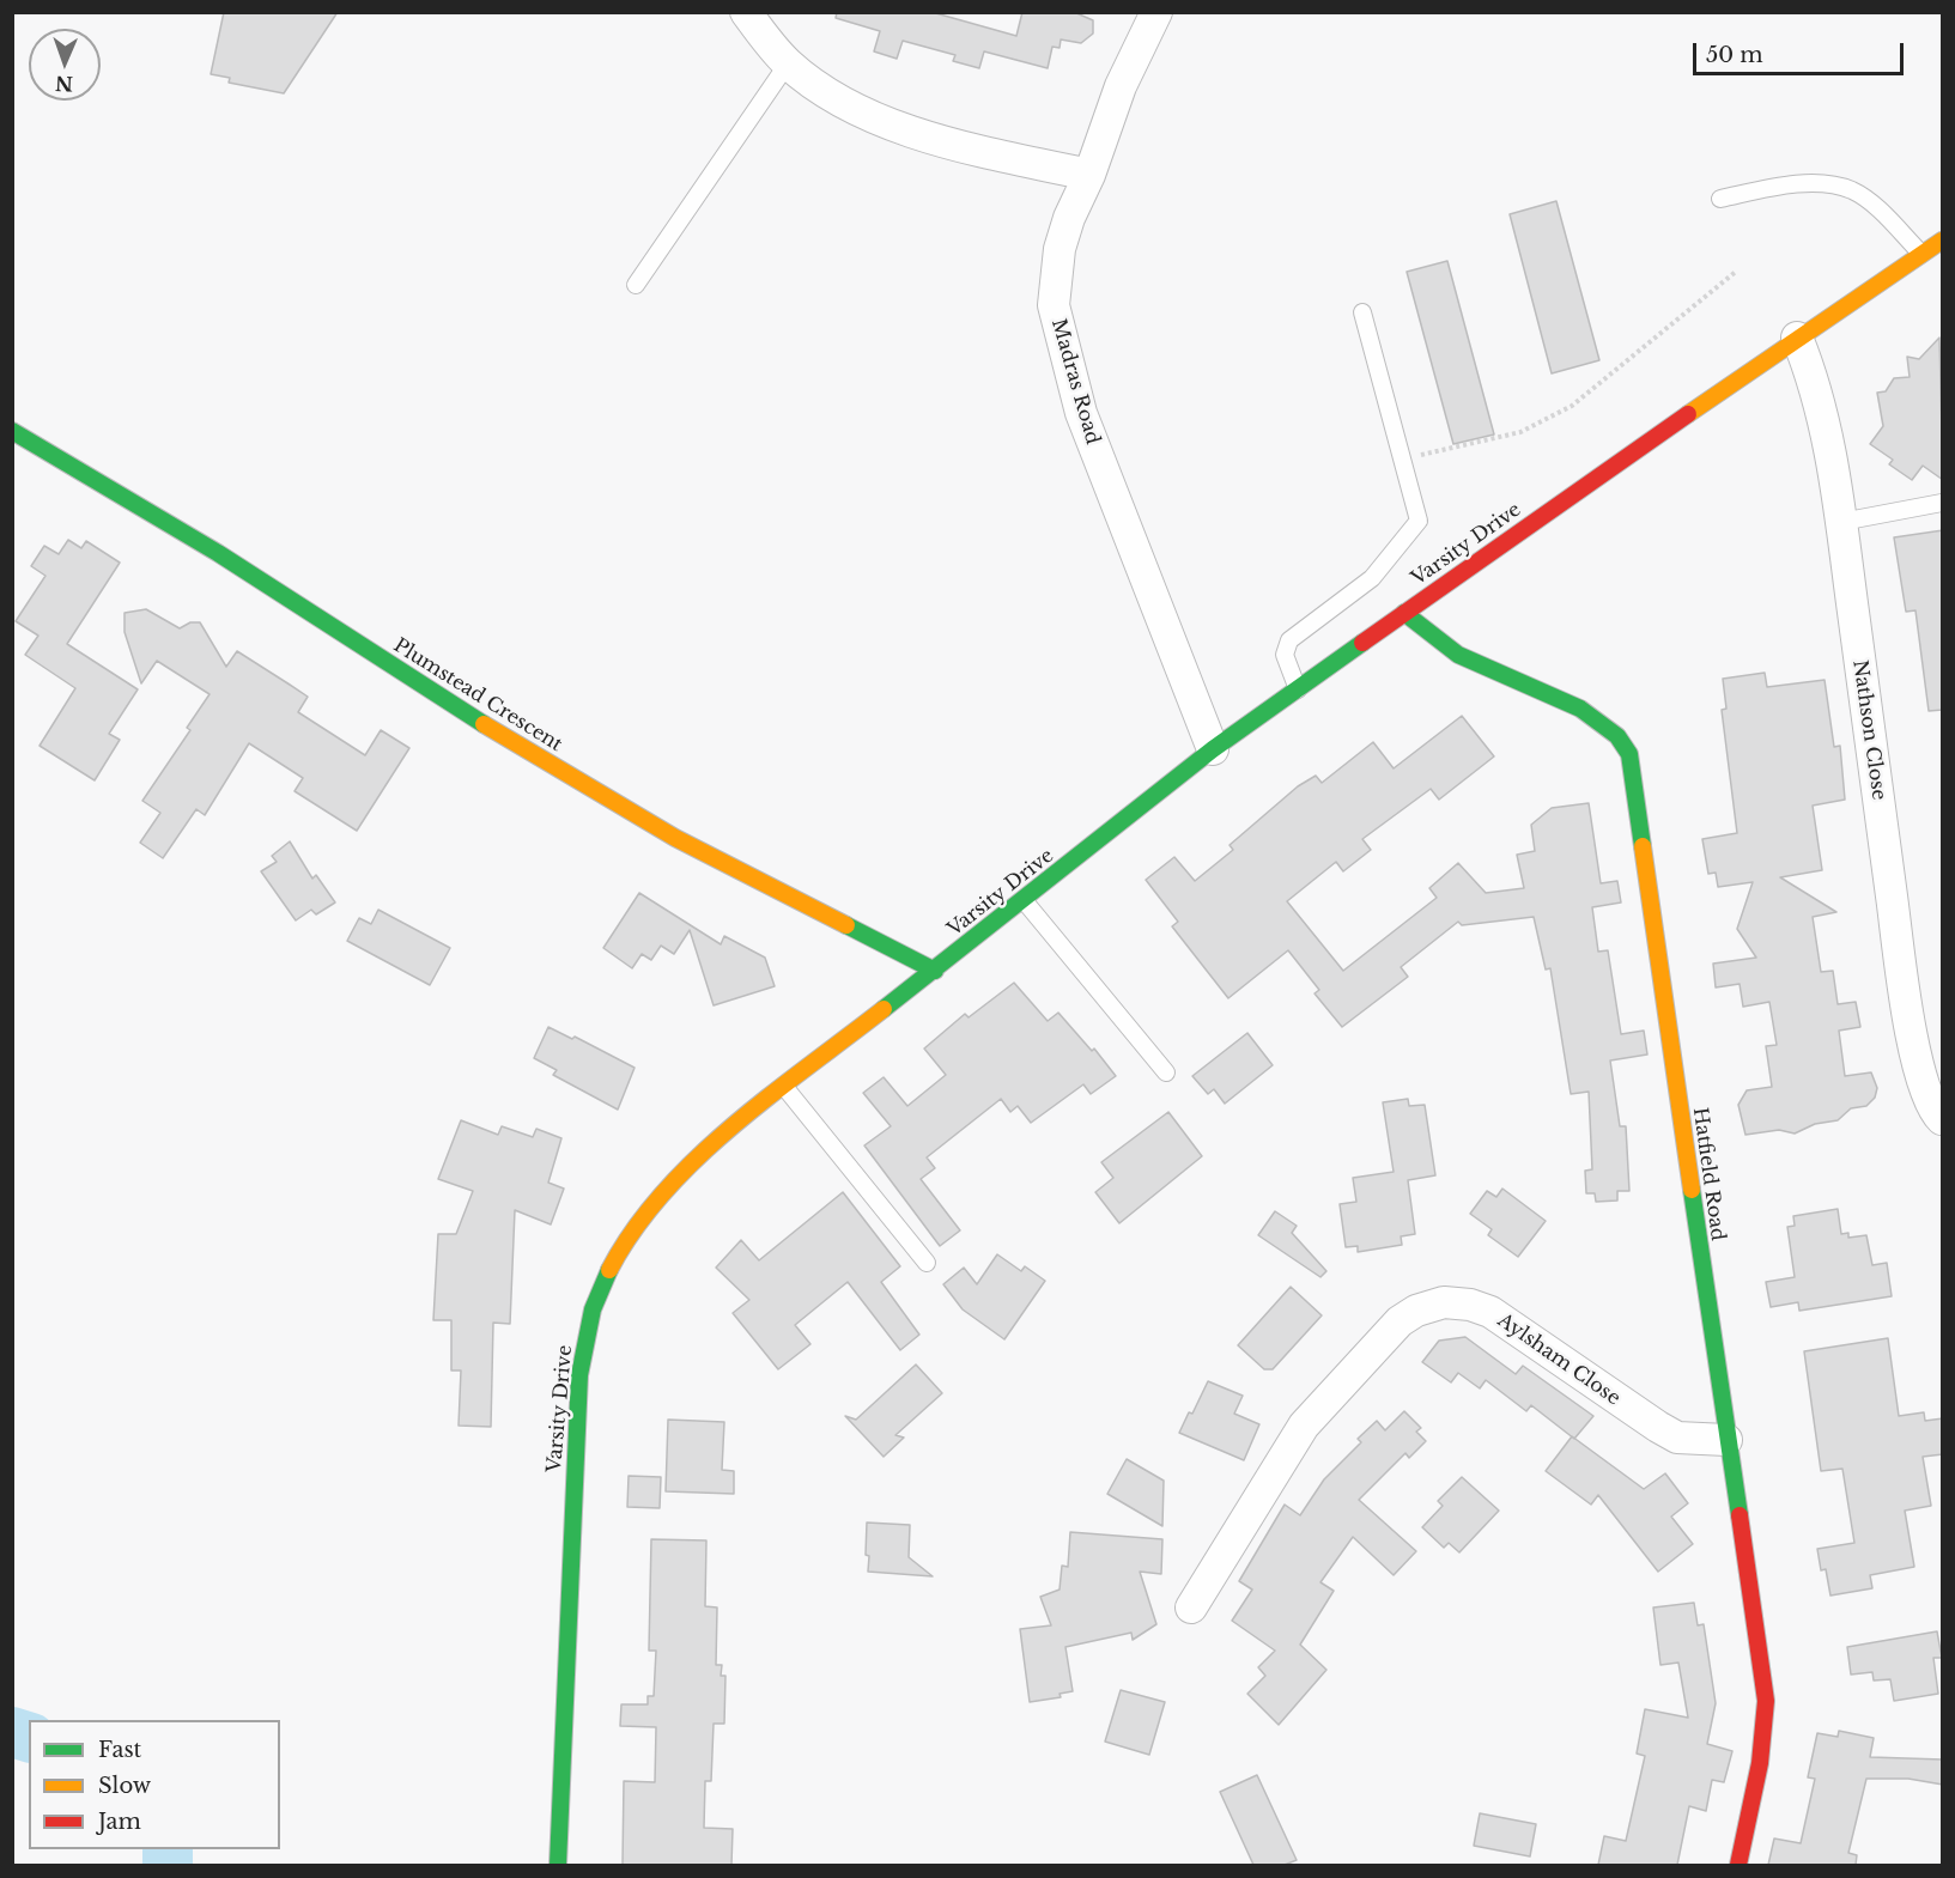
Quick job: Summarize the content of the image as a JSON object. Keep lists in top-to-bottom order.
{
  "streets": {
    "street": [
      "Madras Road",
      "Varsity Drive",
      "Plumstead Crescent",
      "Nathson Close",
      "Hatfield Road",
      "Aylsham Close"
    ]
  },
  "crossings": [
    ["Madras Road", "Varsity Drive"],
    ["Varsity Drive", "Plumstead Crescent"],
    ["Varsity Drive", "Nathson Close"],
    ["Varsity Drive", "Hatfield Road"],
    ["Hatfield Road", "Aylsham Close"]
  ],
  "legend": ["Fast", "Slow", "Jam"],
  "scale_bar": "50 m",
  "north": "bottom"
}
